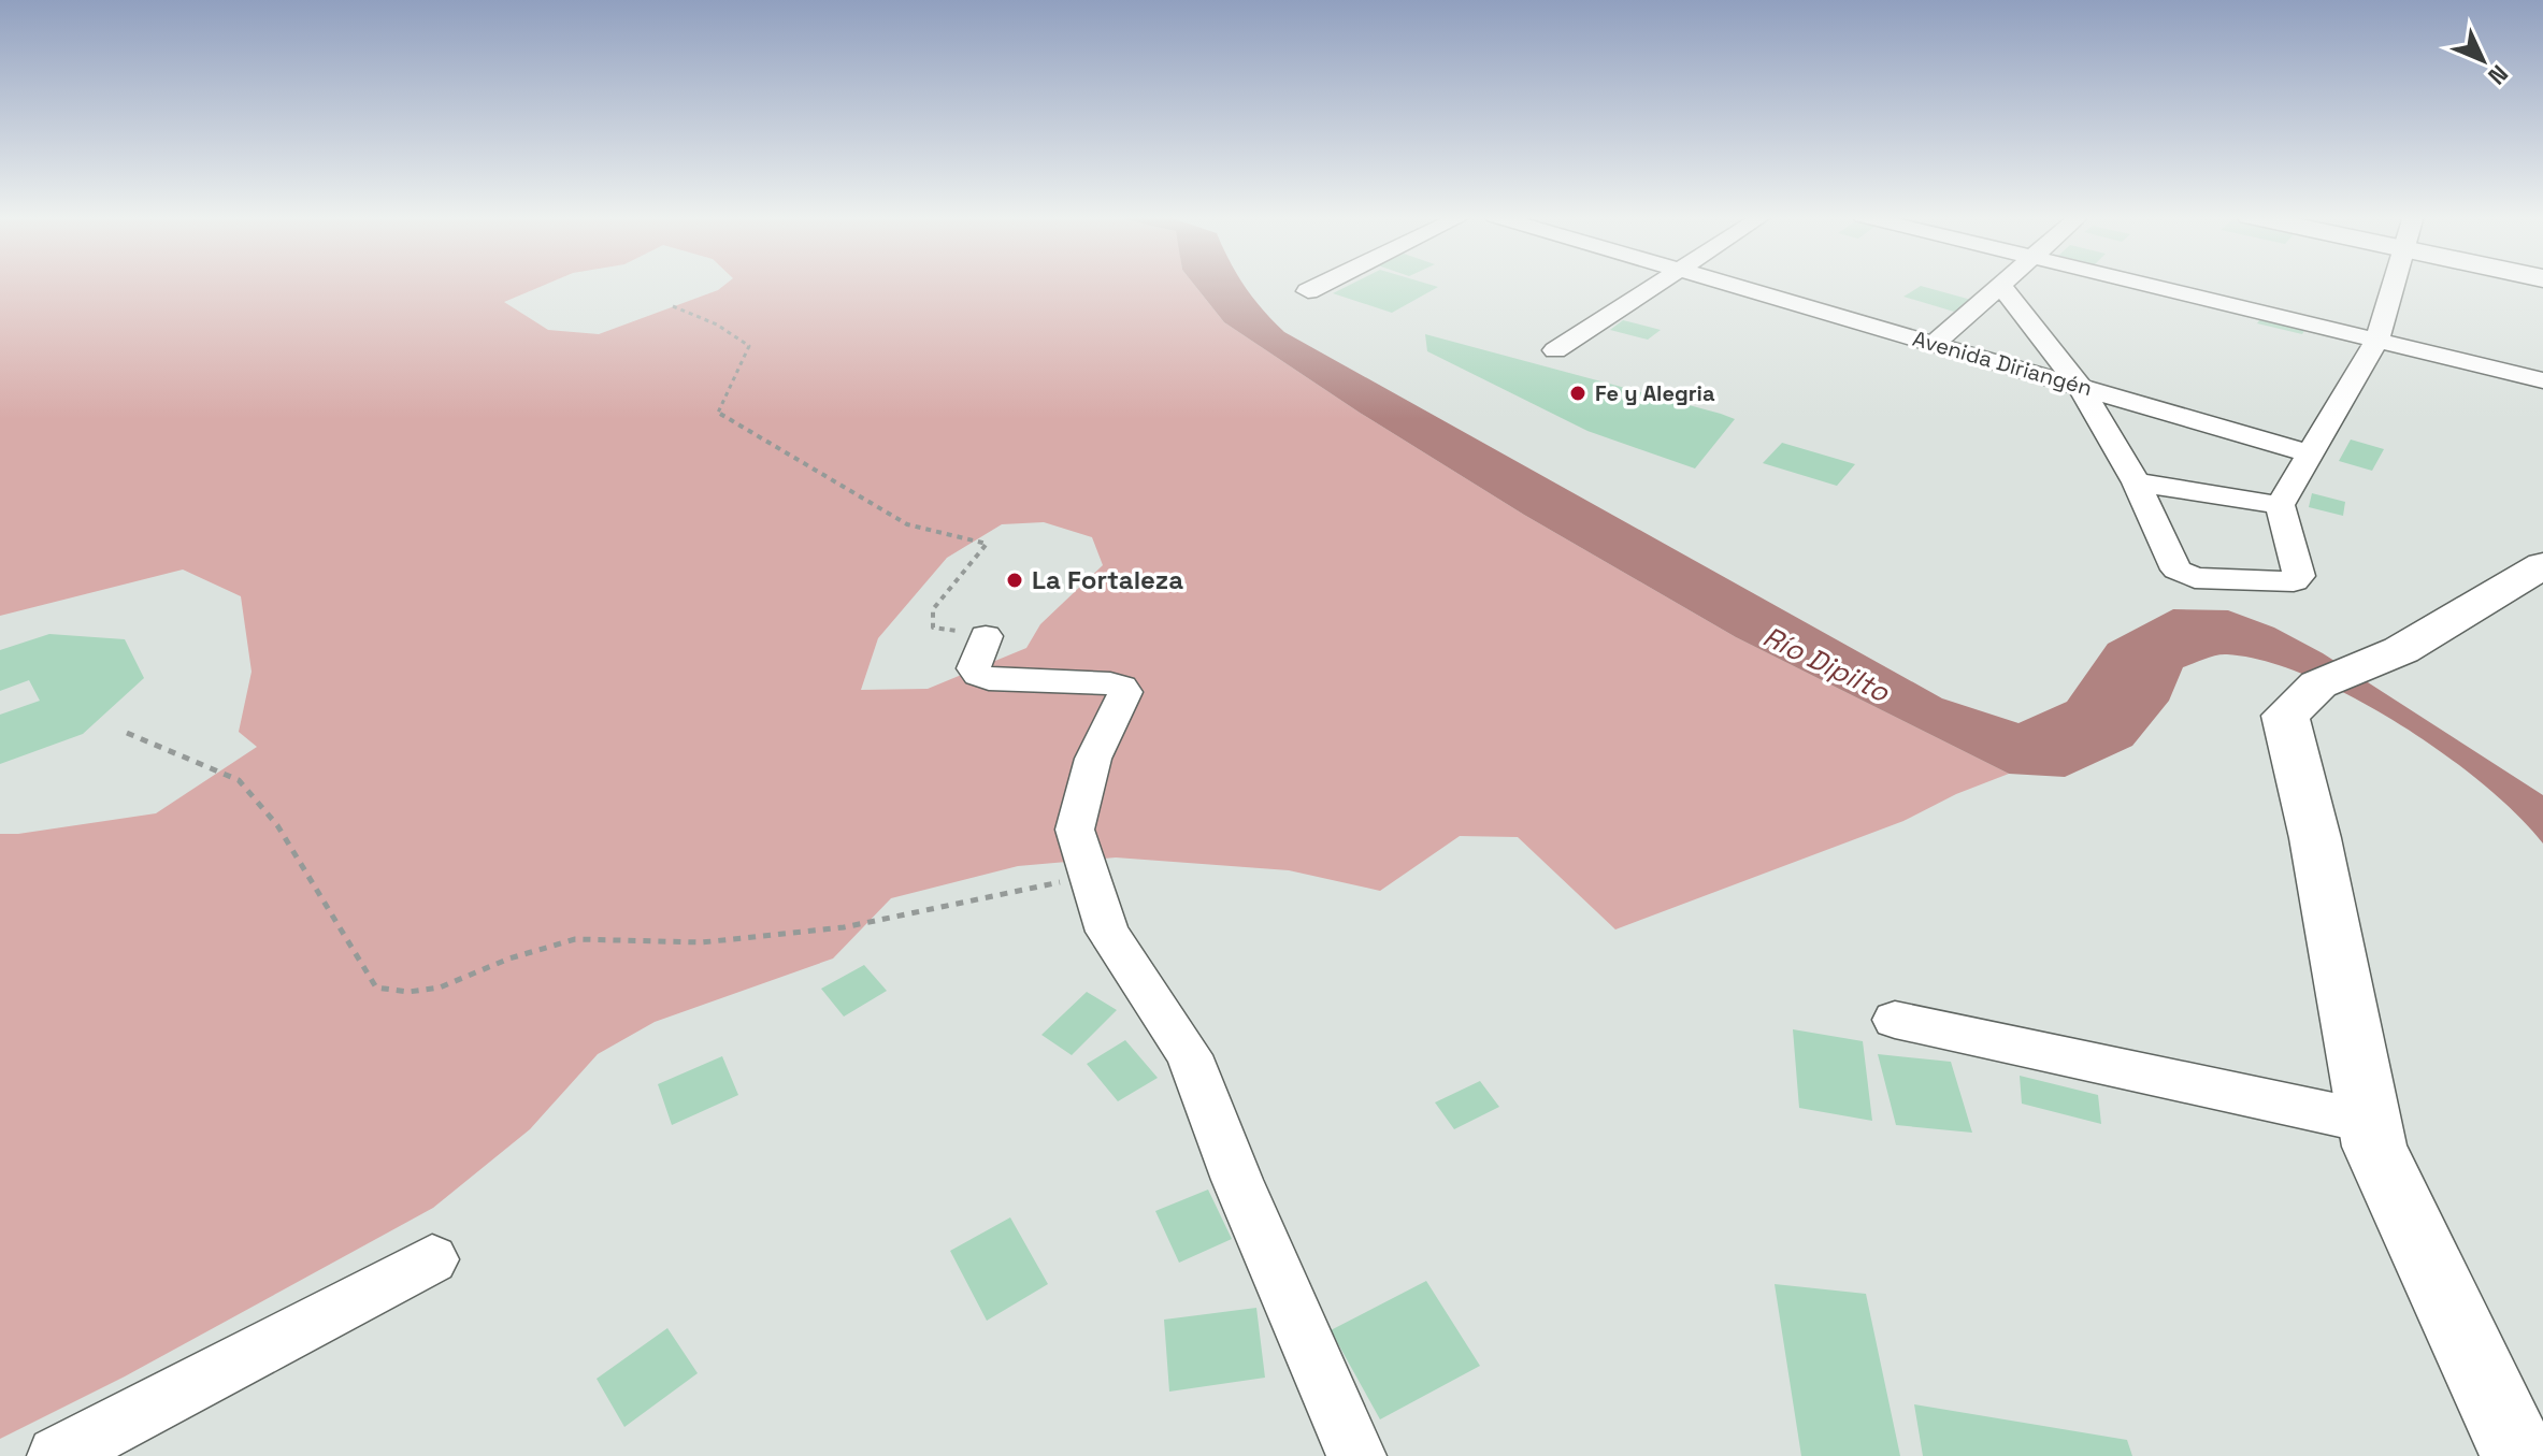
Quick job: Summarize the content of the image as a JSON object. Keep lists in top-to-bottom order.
{
  "streets": {
    "street": ["Avenida Diriangén"]
  },
  "water": ["Río Dipilto"],
  "places": ["Fe y Alegria", "La Fortaleza"],
  "north": "bottom right"
}
